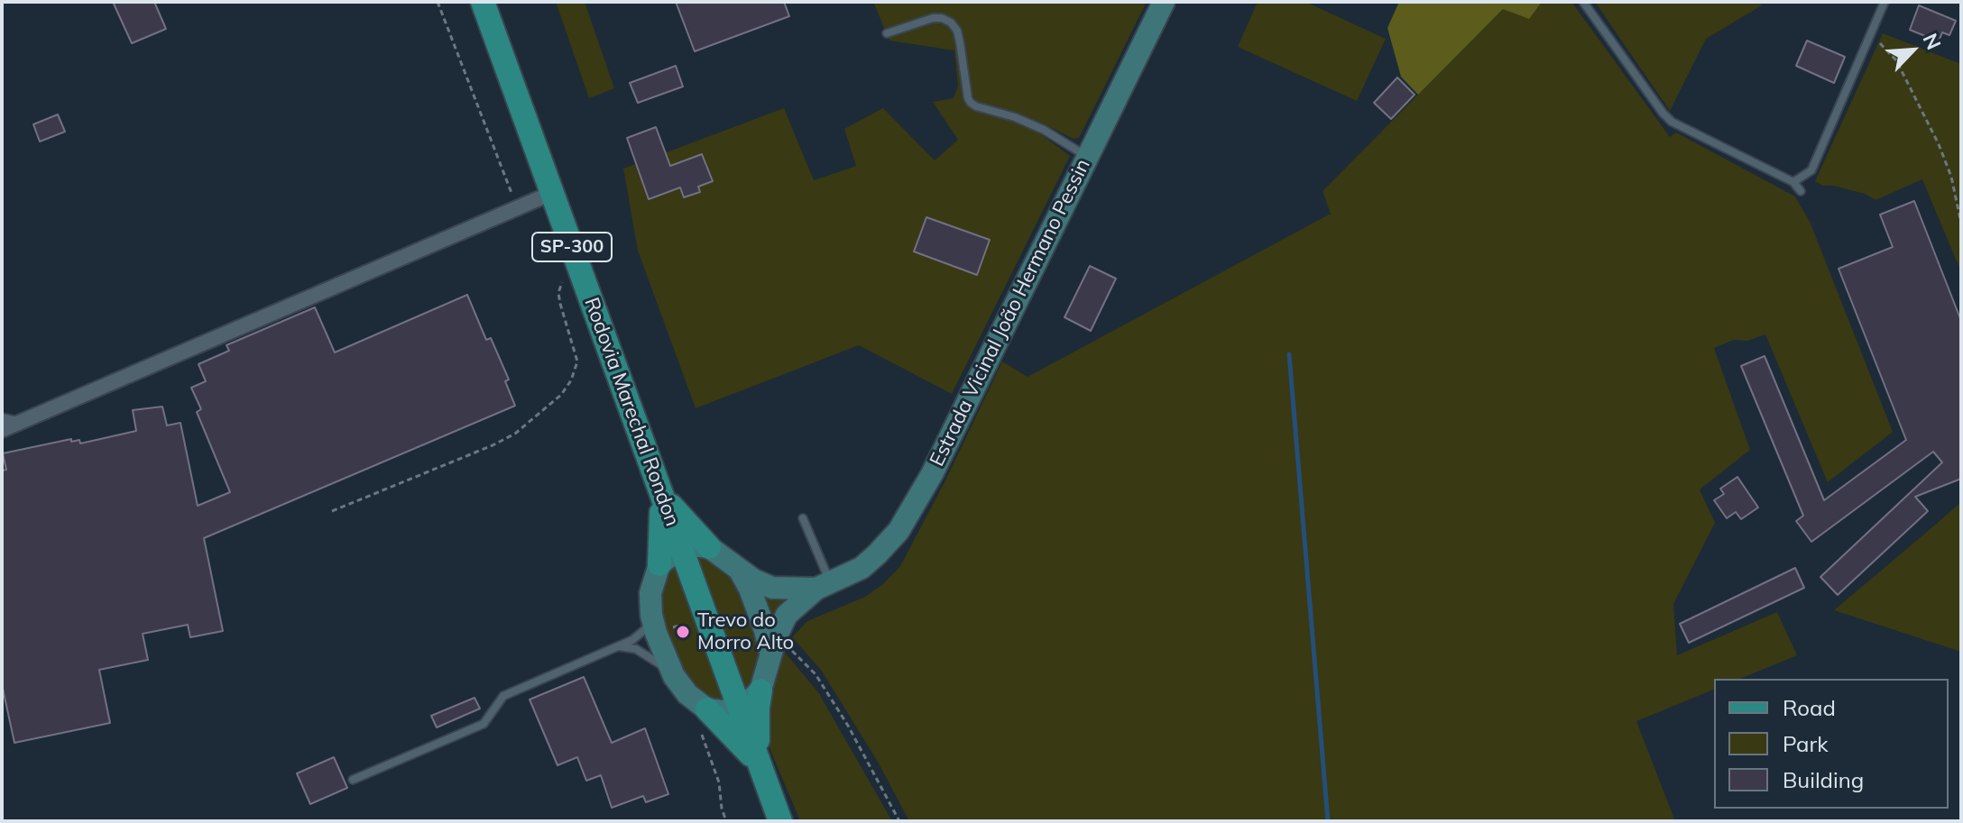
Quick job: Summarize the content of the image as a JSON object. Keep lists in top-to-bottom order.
{
  "streets": {
    "main road": ["SP-300", "Estrada Vicinal João Hermano Pessin", "Rodovia Marechal Rondon"]
  },
  "places": ["Trevo do Morro Alto"],
  "legend": ["Road", "Park", "Building"],
  "north": "top right"
}
